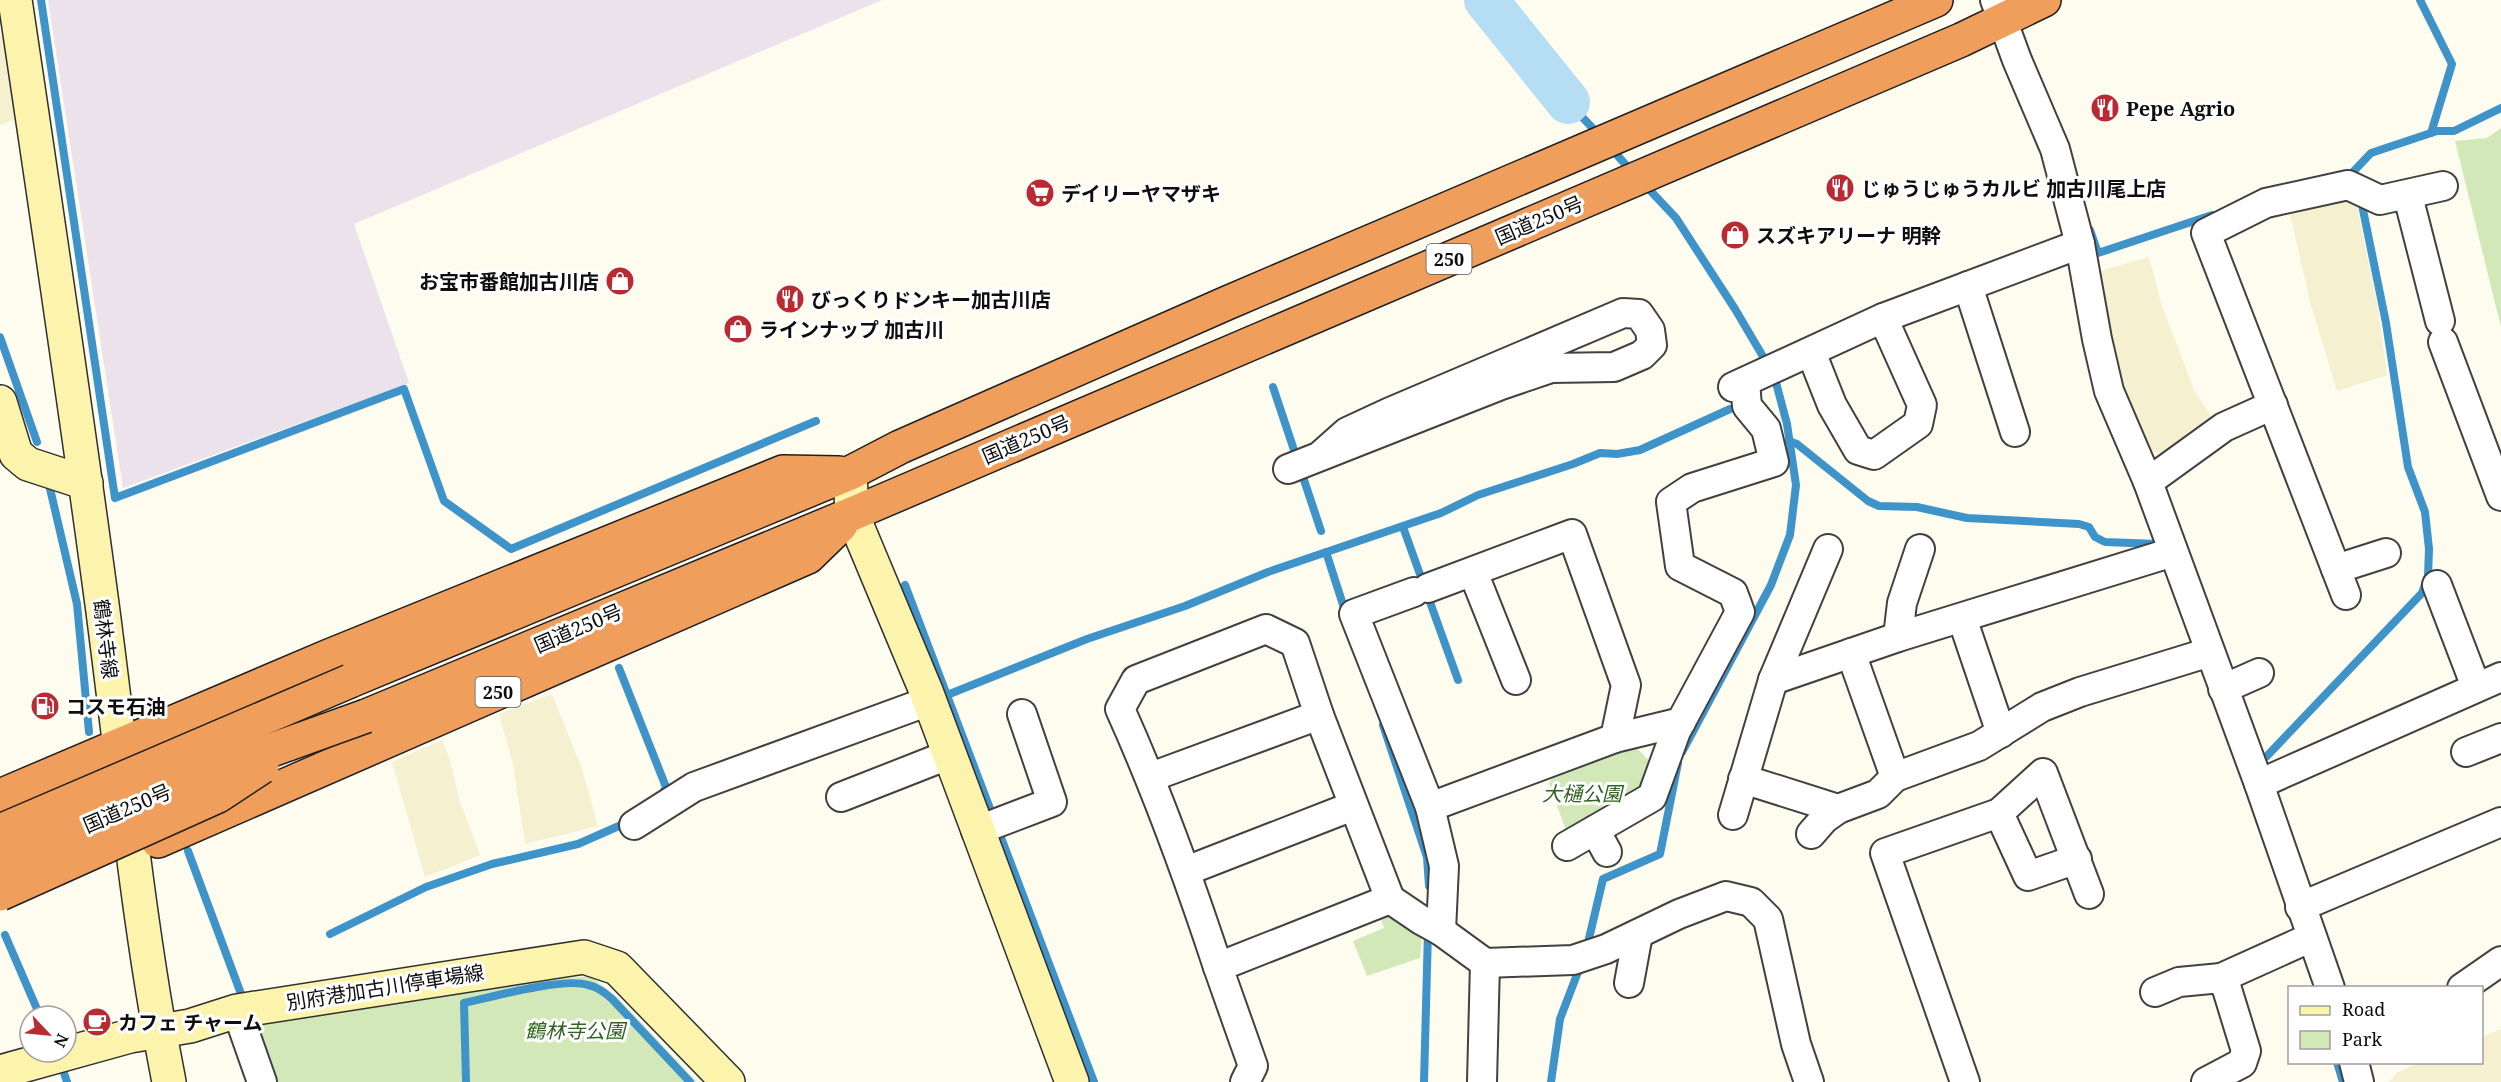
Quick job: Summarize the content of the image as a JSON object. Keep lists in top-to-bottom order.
{
  "streets": {
    "highway": ["国道250号", "250"],
    "main road": ["鶴林寺線", "別府港加古川停車場線"]
  },
  "crossings": [
    ["国道250号", "250"],
    ["250", "鶴林寺線"],
    ["鶴林寺線", "別府港加古川停車場線"]
  ],
  "parks": ["大樋公園", "鶴林寺公園"],
  "places": {
    "restaurant": ["Pepe Agrio", "じゅうじゅうカルビ 加古川尾上店", "びっくりドンキー加古川店"],
    "supermarket": ["デイリーヤマザキ"],
    "shop": ["スズキアリーナ 明幹", "お宝市番館加古川店", "ラインナップ 加古川"],
    "fuel station": ["コスモ石油"],
    "cafe": ["カフェ チャーム"]
  },
  "legend": ["Road", "Park"],
  "north": "bottom right"
}
